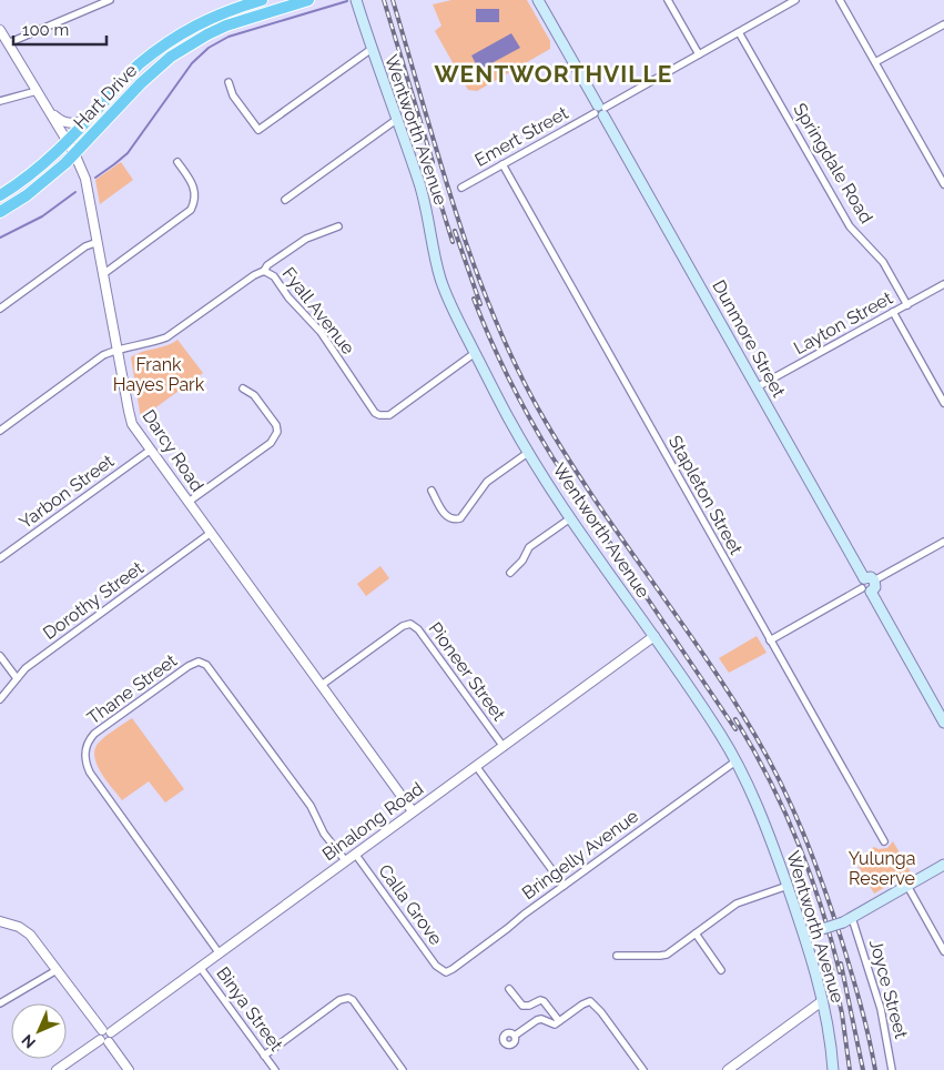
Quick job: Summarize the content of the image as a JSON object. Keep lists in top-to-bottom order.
{
  "streets": {
    "highway": ["Hart Drive"],
    "main road": ["Wentworth Avenue", "Dunmore Street"],
    "street": [
      "Emert Street",
      "Springdale Road",
      "Fyall Avenue",
      "Layton Street",
      "Darcy Road",
      "Yarbon Street",
      "Stapleton Street",
      "Dorothy Street",
      "Pioneer Street",
      "Thane Street",
      "Binalong Road",
      "Bringelly Avenue",
      "Calla Grove",
      "Joyce Street",
      "Binya Street"
    ]
  },
  "crossings": [
    ["Hart Drive", "Darcy Road"],
    ["Wentworth Avenue", "Fyall Avenue"],
    ["Wentworth Avenue", "Binalong Road"],
    ["Wentworth Avenue", "Bringelly Avenue"],
    ["Emert Street", "Springdale Road"],
    ["Emert Street", "Dunmore Street"],
    ["Emert Street", "Stapleton Street"],
    ["Springdale Road", "Layton Street"],
    ["Fyall Avenue", "Darcy Road"],
    ["Layton Street", "Dunmore Street"],
    ["Darcy Road", "Yarbon Street"],
    ["Darcy Road", "Dorothy Street"],
    ["Darcy Road", "Pioneer Street"],
    ["Darcy Road", "Binalong Road"],
    ["Pioneer Street", "Binalong Road"],
    ["Thane Street", "Binalong Road"],
    ["Binalong Road", "Calla Grove"],
    ["Binalong Road", "Binya Street"],
    ["Bringelly Avenue", "Calla Grove"]
  ],
  "districts": ["WENTWORTHVILLE"],
  "parks": ["Frank Hayes Park", "Yulunga Reserve"],
  "scale_bar": "100 m",
  "north": "bottom left"
}
